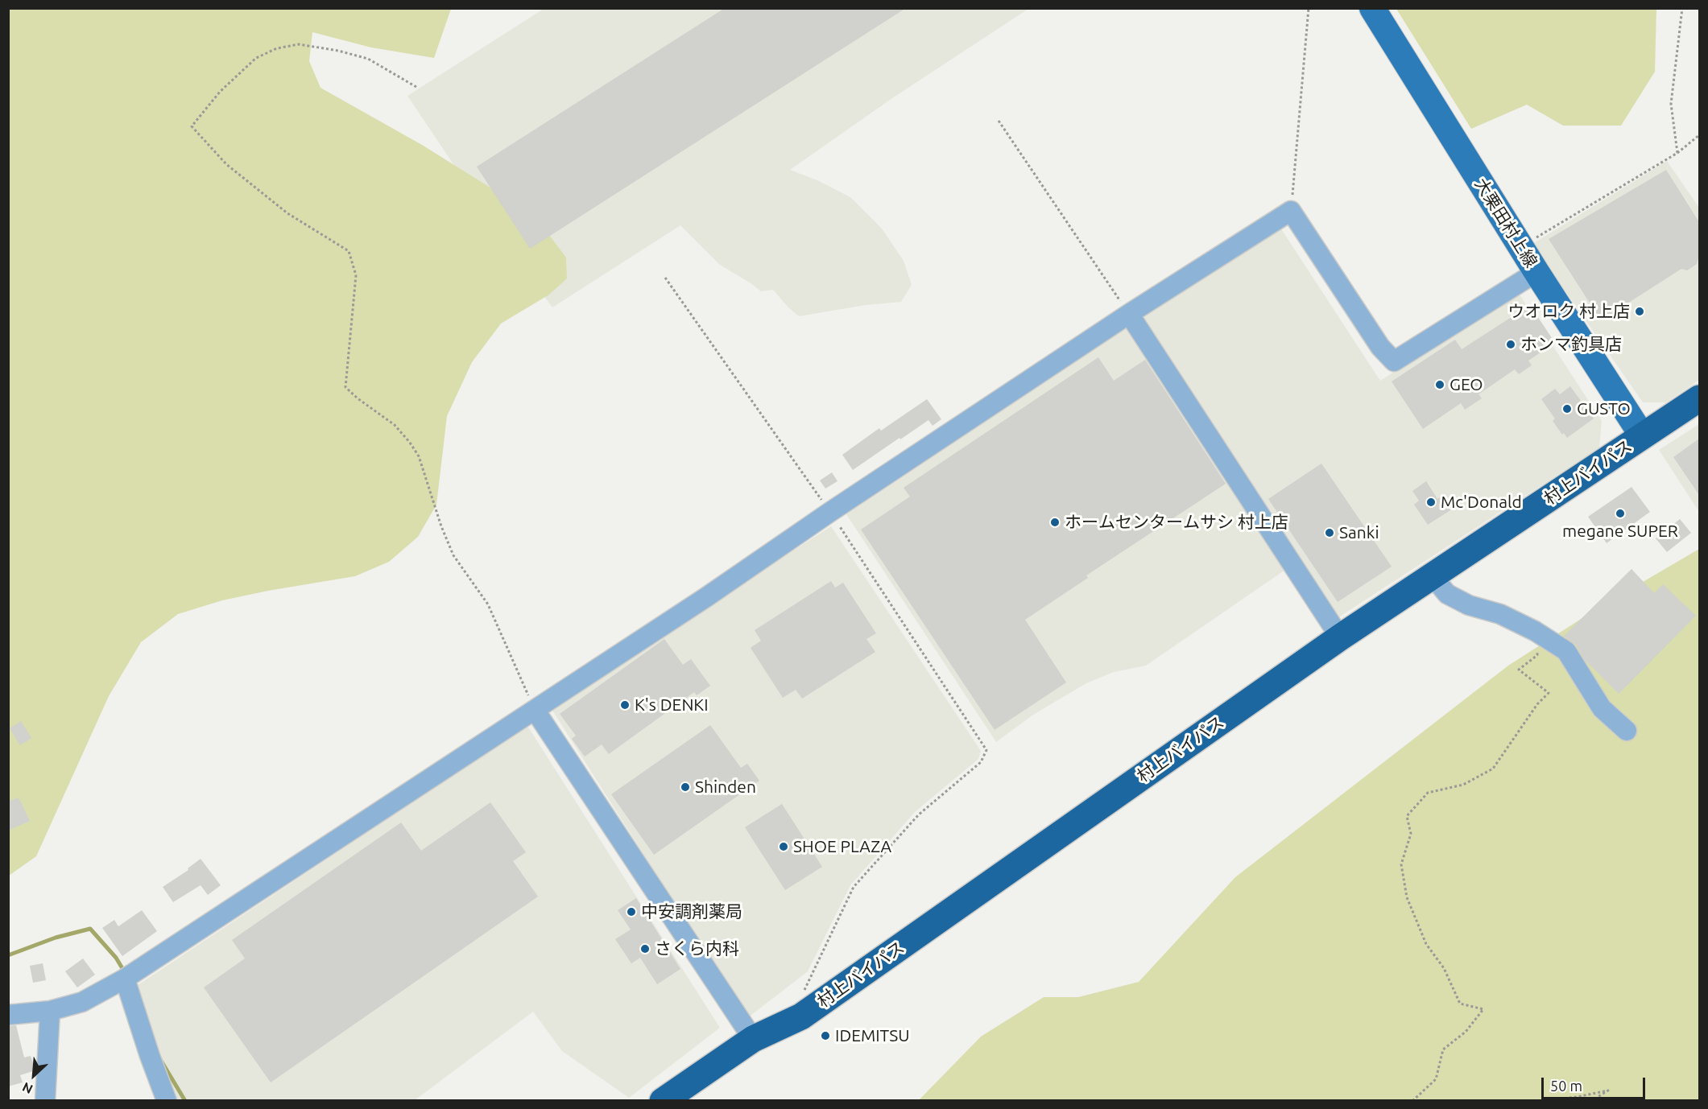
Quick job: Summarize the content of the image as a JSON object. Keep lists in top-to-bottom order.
{
  "streets": {
    "highway": ["村上バイパス"],
    "main road": ["大栗田村上線"]
  },
  "crossings": [
    ["大栗田村上線", "村上バイパス"]
  ],
  "places": [
    "ウオロク 村上店",
    "ホンマ釣具店",
    "GEO",
    "GUSTO",
    "Mc'Donald",
    "megane SUPER",
    "ホームセンタームサシ 村上店",
    "Sanki",
    "K's DENKI",
    "Shinden",
    "SHOE PLAZA",
    "中安調剤薬局",
    "さくら内科",
    "IDEMITSU"
  ],
  "scale_bar": "50 m",
  "north": "bottom left"
}
